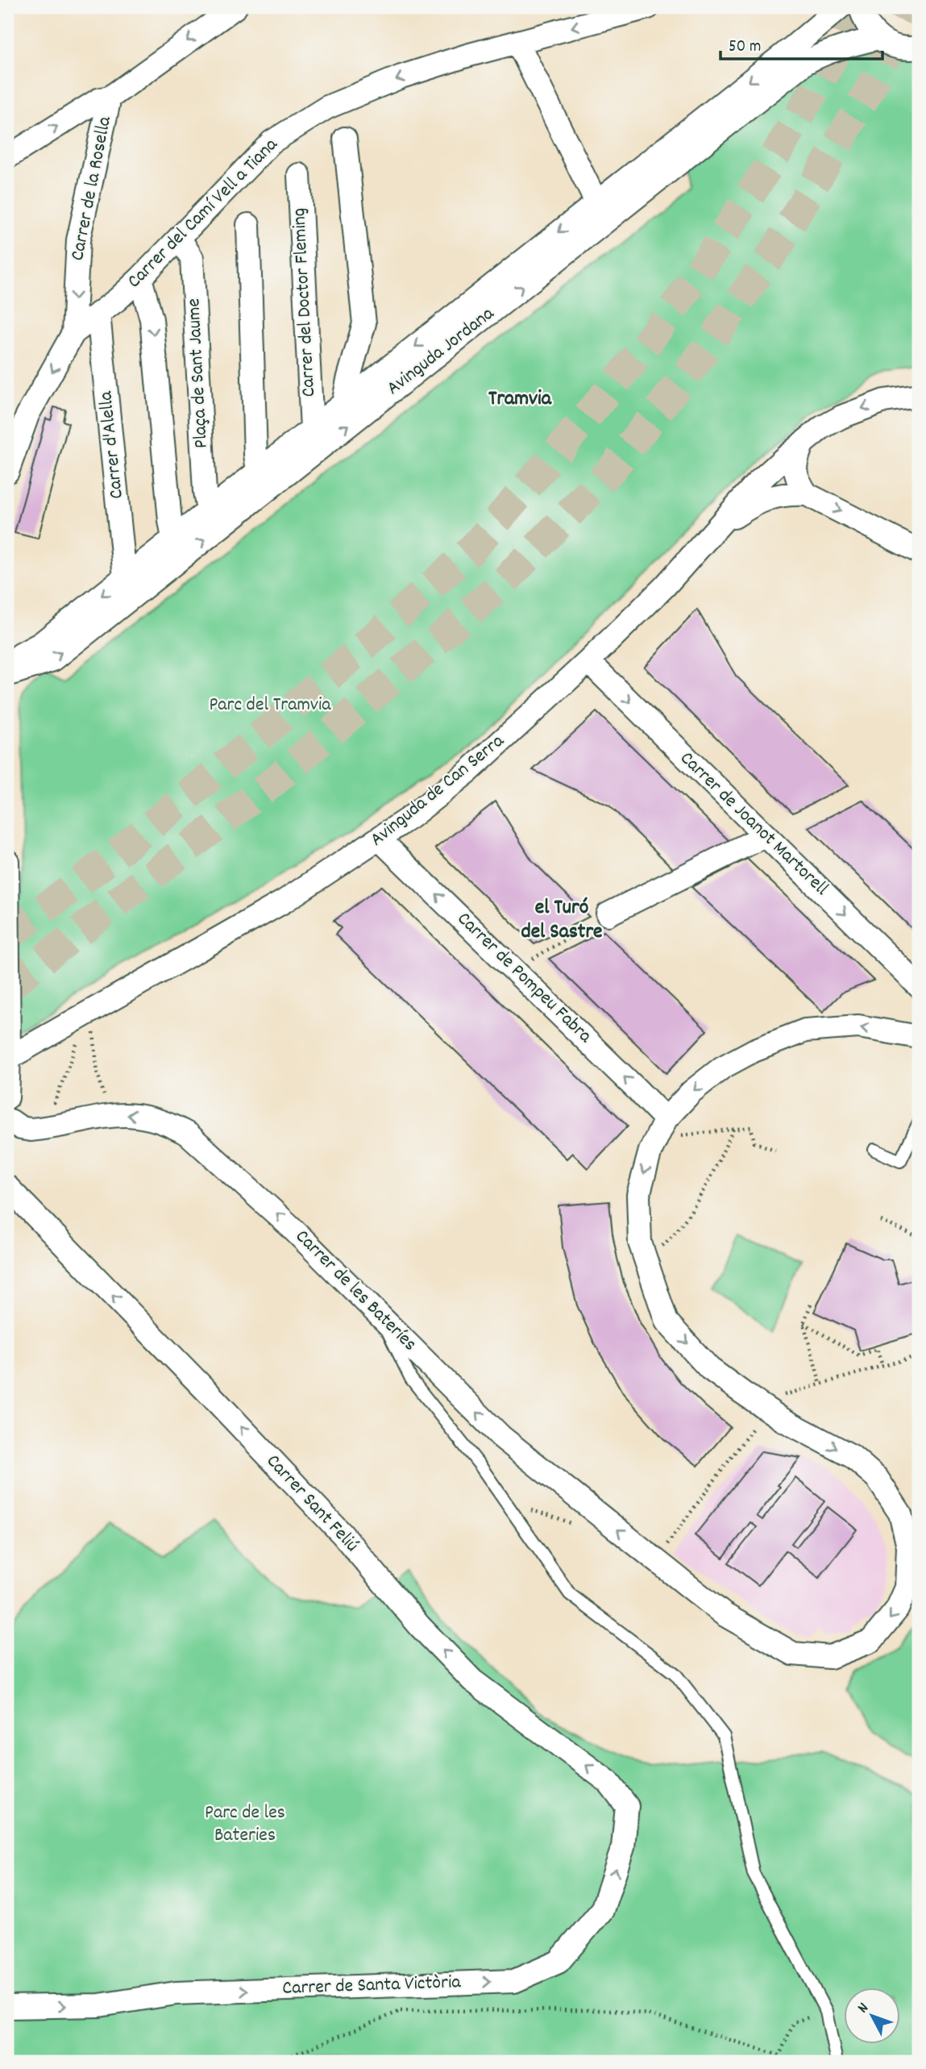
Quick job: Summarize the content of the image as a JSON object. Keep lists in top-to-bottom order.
{
  "streets": {
    "street": [
      "Carrer de la Rosella",
      "Carrer del Camí Vell a Tiana",
      "Carrer del Doctor Fleming",
      "Avinguda Jordana",
      "Plaça de Sant Jaume",
      "Carrer d'Alella",
      "Avinguda de Can Serra",
      "Carrer de Joanot Martorell",
      "Carrer de Pompeu Fabra",
      "Carrer de les Bateríes",
      "Carrer Sant Feliú",
      "Carrer de Santa Victòria"
    ]
  },
  "crossings": [
    ["Carrer de la Rosella", "Carrer del Camí Vell a Tiana"],
    ["Carrer del Camí Vell a Tiana", "Plaça de Sant Jaume"],
    ["Carrer del Camí Vell a Tiana", "Carrer d'Alella"],
    ["Carrer del Doctor Fleming", "Avinguda Jordana"],
    ["Avinguda Jordana", "Plaça de Sant Jaume"],
    ["Avinguda Jordana", "Carrer d'Alella"],
    ["Avinguda de Can Serra", "Carrer de Joanot Martorell"],
    ["Avinguda de Can Serra", "Carrer de Pompeu Fabra"],
    ["Carrer de Pompeu Fabra", "Carrer de les Bateríes"],
    ["Carrer Sant Feliú", "Carrer de Santa Victòria"]
  ],
  "one_way": [
    "Carrer de la Rosella",
    "Carrer del Camí Vell a Tiana",
    "Carrer de Joanot Martorell",
    "Carrer de Pompeu Fabra",
    "Carrer Sant Feliú",
    "Carrer de Santa Victòria"
  ],
  "districts": ["Tramvia", "el Turó del Sastre"],
  "parks": ["Parc del Tramvia", "Parc de les Bateries"],
  "scale_bar": "50 m",
  "north": "top left"
}
